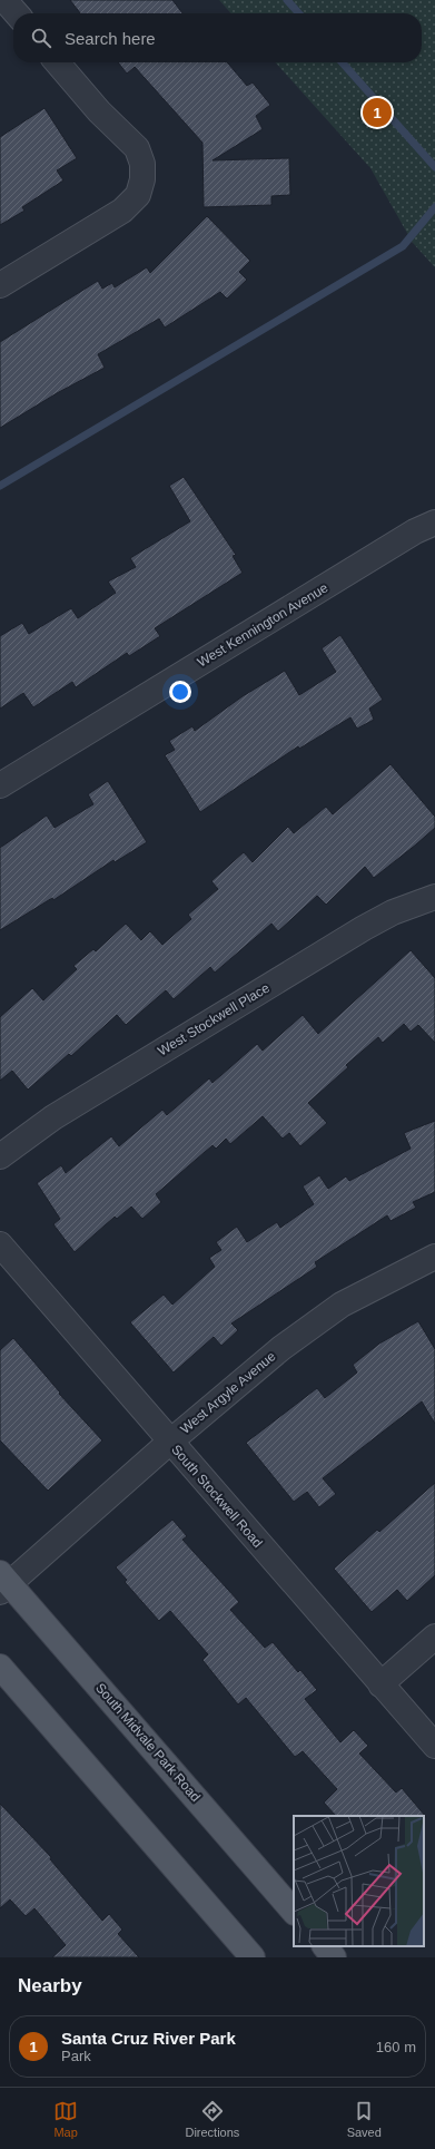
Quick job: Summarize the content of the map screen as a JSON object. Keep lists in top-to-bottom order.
{
  "streets": {
    "main road": ["South Midvale Park Road"],
    "street": [
      "West Kennington Avenue",
      "West Stockwell Place",
      "West Argyle Avenue",
      "South Stockwell Road"
    ]
  },
  "crossings": [
    ["West Argyle Avenue", "South Stockwell Road"],
    ["West Argyle Avenue", "South Midvale Park Road"]
  ],
  "page": {
    "search": "Search here",
    "pins": "1",
    "heading": "Nearby",
    "list": [
      {
        "mark": "1",
        "name": "Santa Cruz River Park",
        "note": "Park",
        "value": "160 m"
      }
    ],
    "nav": ["Map", "Directions", "Saved"]
  }
}
